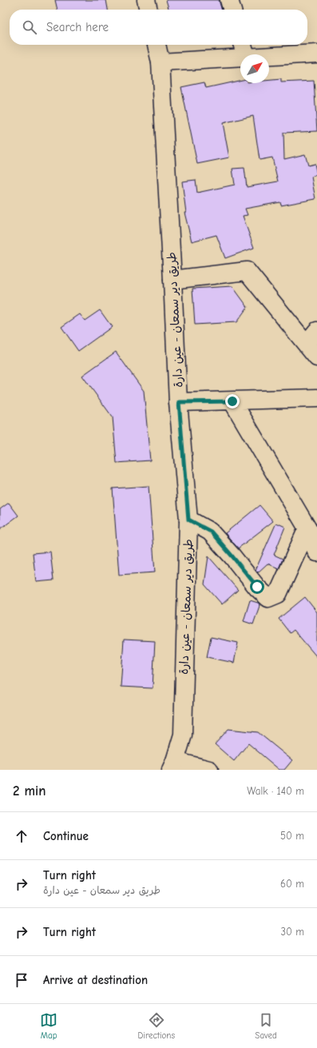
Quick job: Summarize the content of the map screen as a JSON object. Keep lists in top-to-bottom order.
{
  "streets": {
    "street": ["طريق دير سمعان - عين دارة"]
  },
  "north": "top right",
  "page": {
    "search": "Search here",
    "heading": ["2 min", "Walk · 140 m"],
    "list": [
      ["Continue", "50 m"],
      ["Turn right", "طريق دير سمعان - عين دارة", "60 m"],
      ["Turn right", "30 m"],
      "Arrive at destination"
    ],
    "nav": ["Map", "Directions", "Saved"]
  }
}
